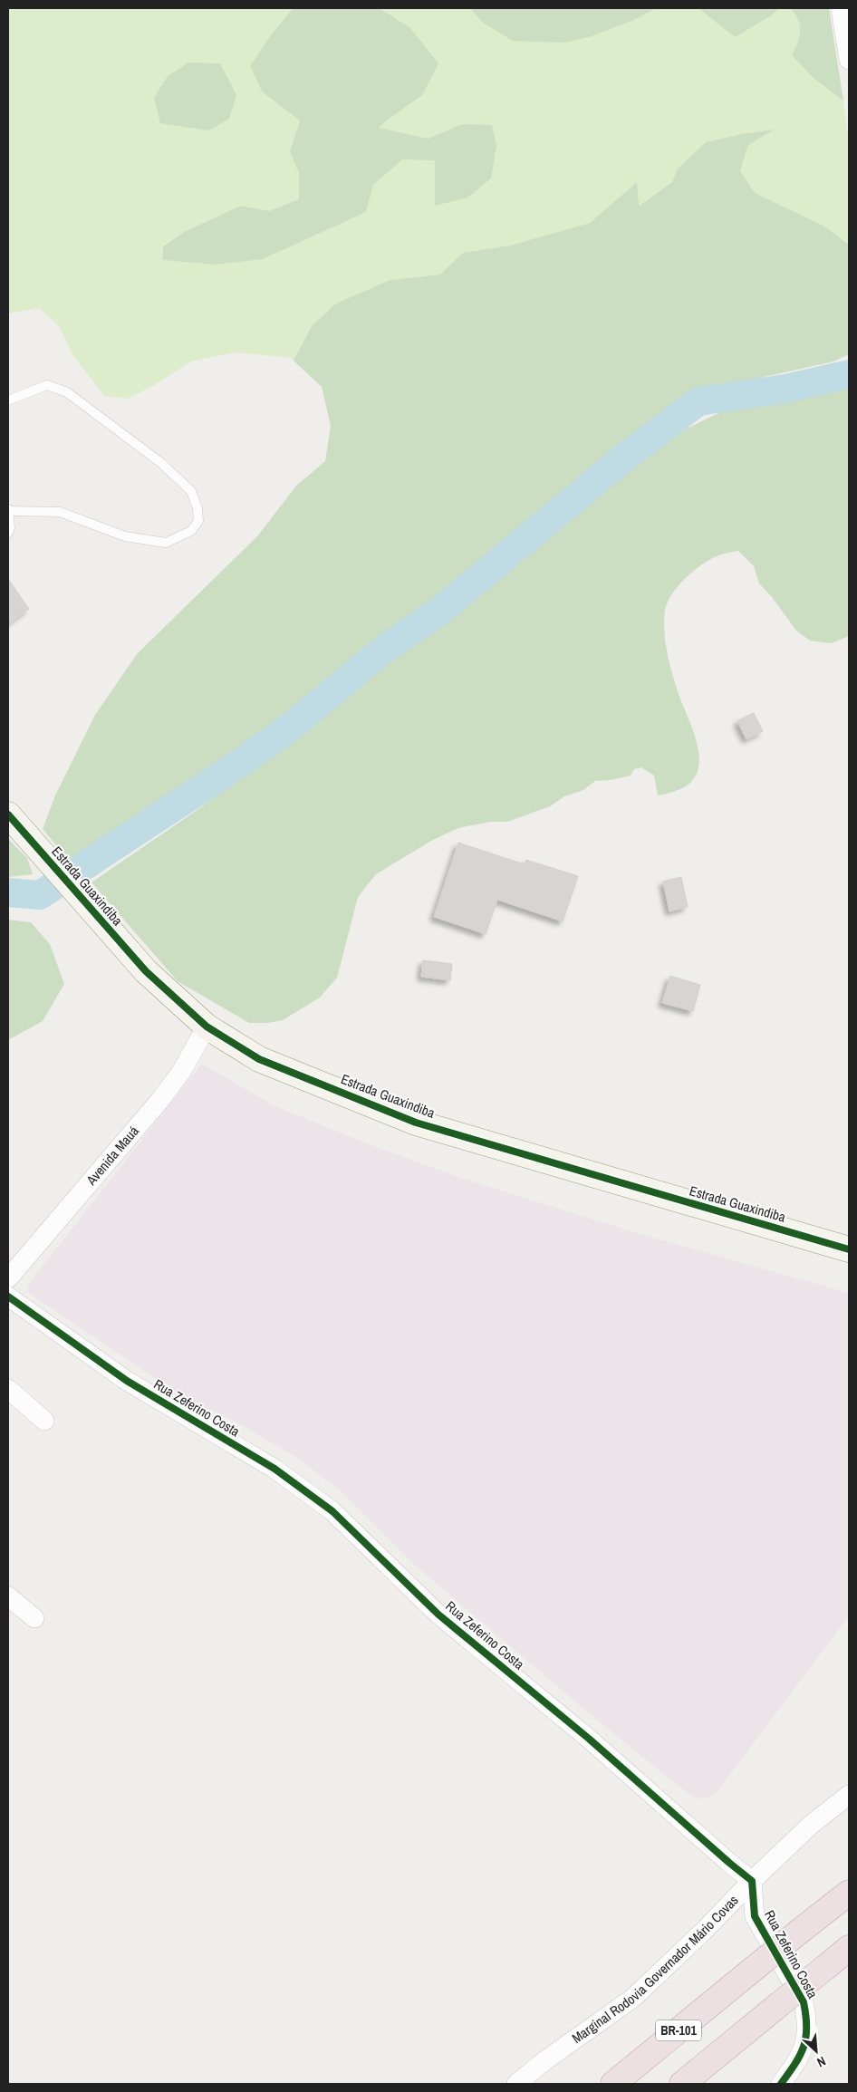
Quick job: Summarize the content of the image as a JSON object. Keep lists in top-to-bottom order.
{
  "streets": {
    "highway": ["BR-101"],
    "street": [
      "Estrada Guaxindiba",
      "Avenida Mauá",
      "Rua Zeferino Costa",
      "Marginal Rodovia Governador Mário Covas"
    ]
  },
  "crossings": [
    ["Estrada Guaxindiba", "Avenida Mauá"],
    ["Rua Zeferino Costa", "Marginal Rodovia Governador Mário Covas"]
  ],
  "north": "bottom right"
}
